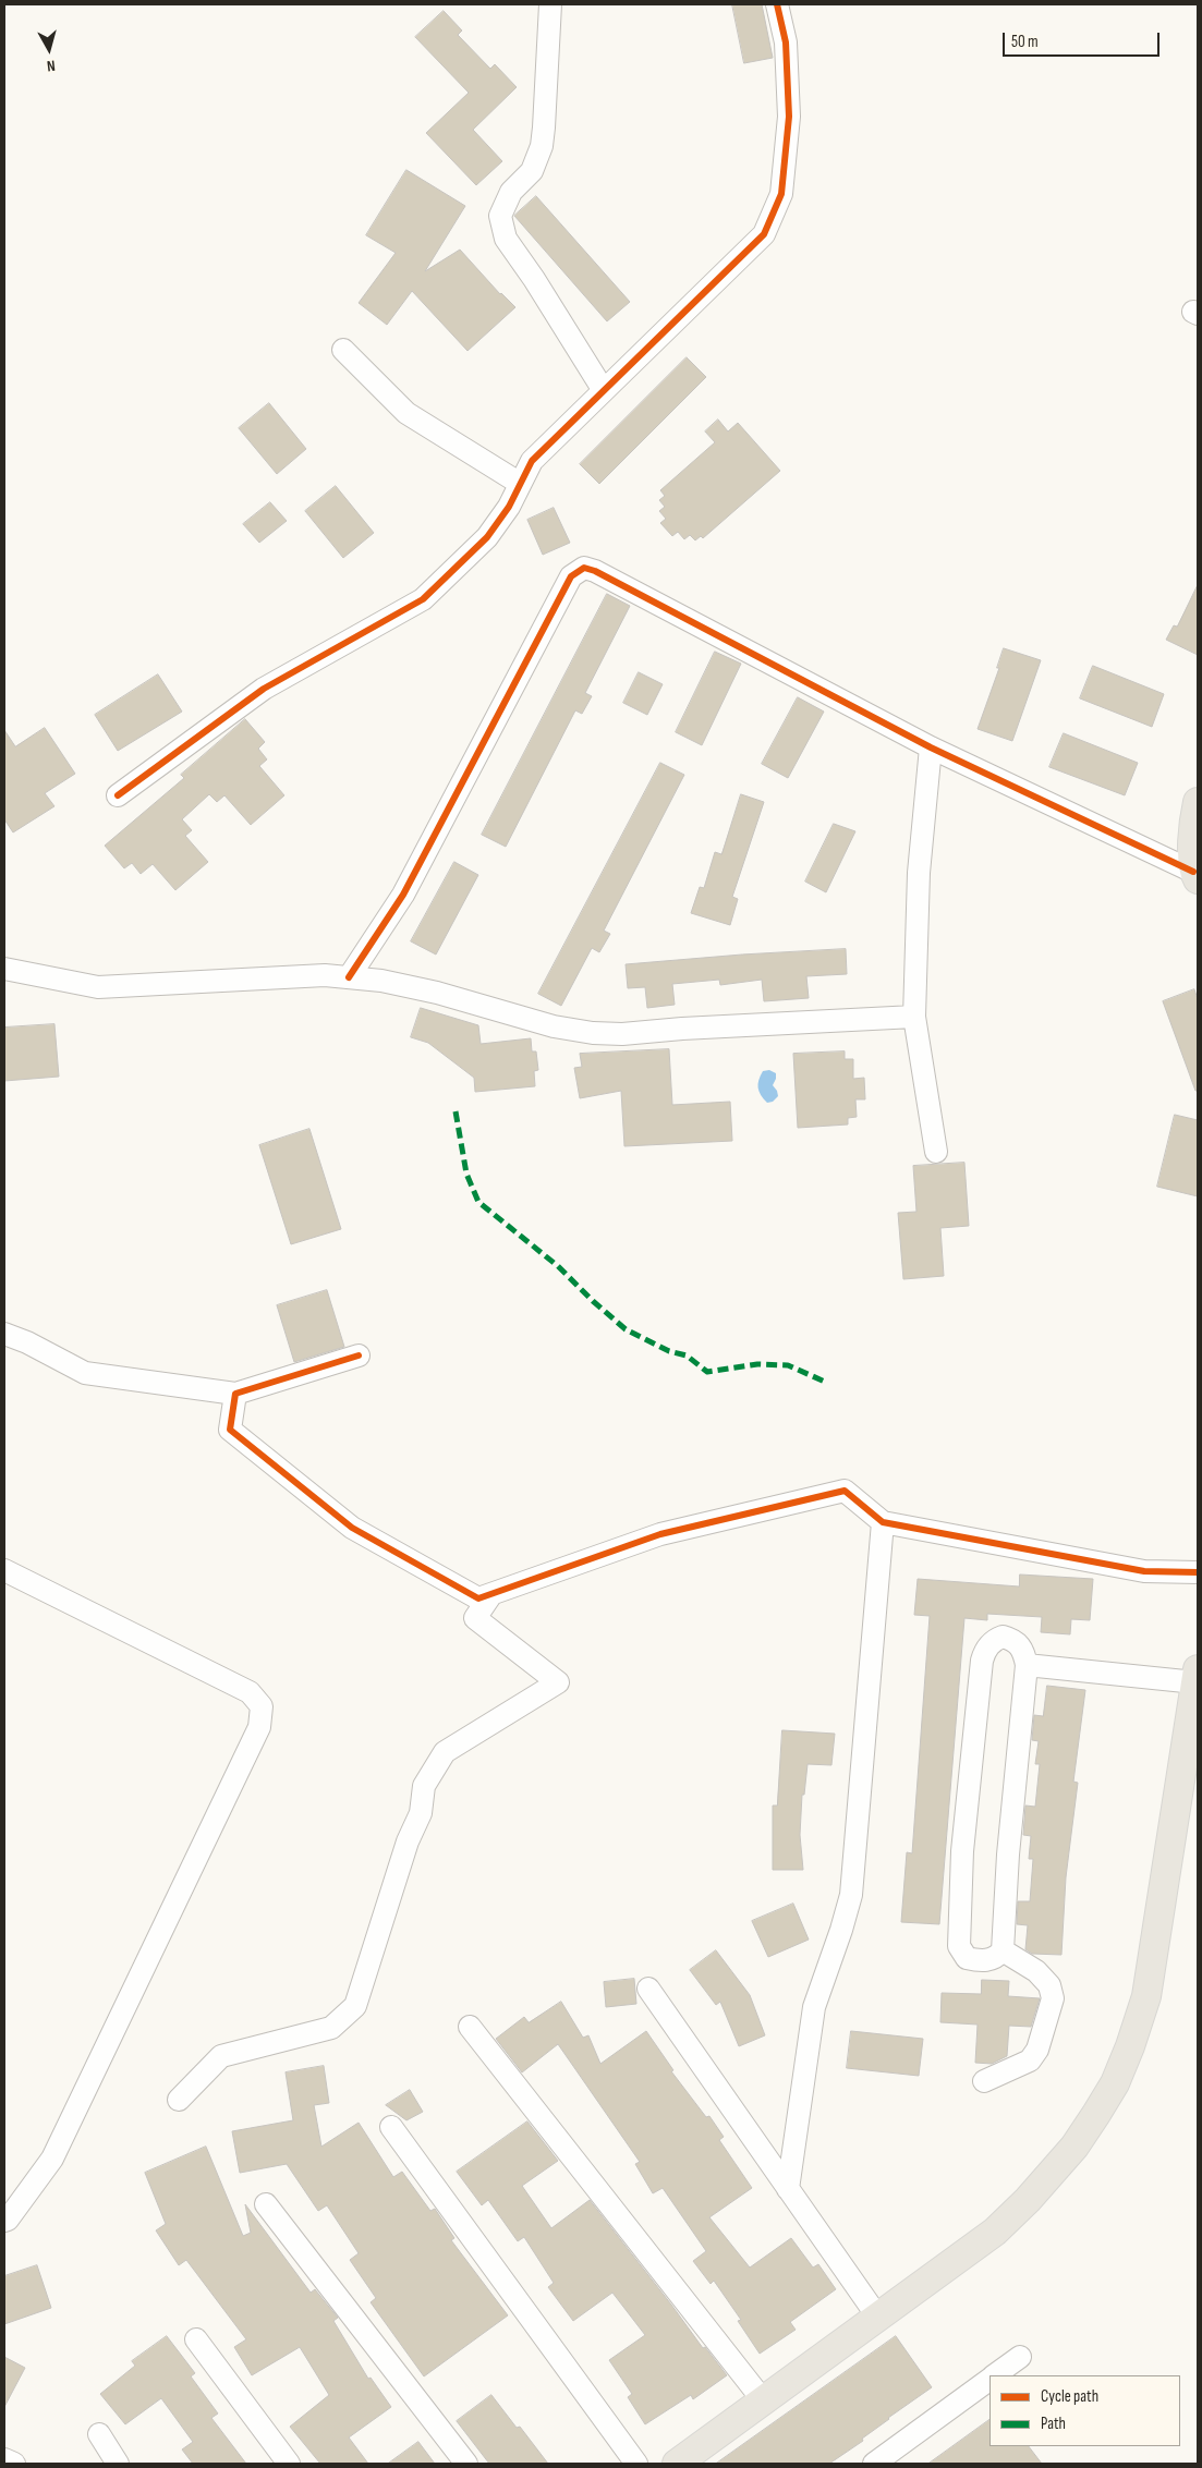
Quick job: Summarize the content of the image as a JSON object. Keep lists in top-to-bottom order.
{
  "legend": ["Cycle path", "Path"],
  "scale_bar": "50 m",
  "north": "bottom"
}
